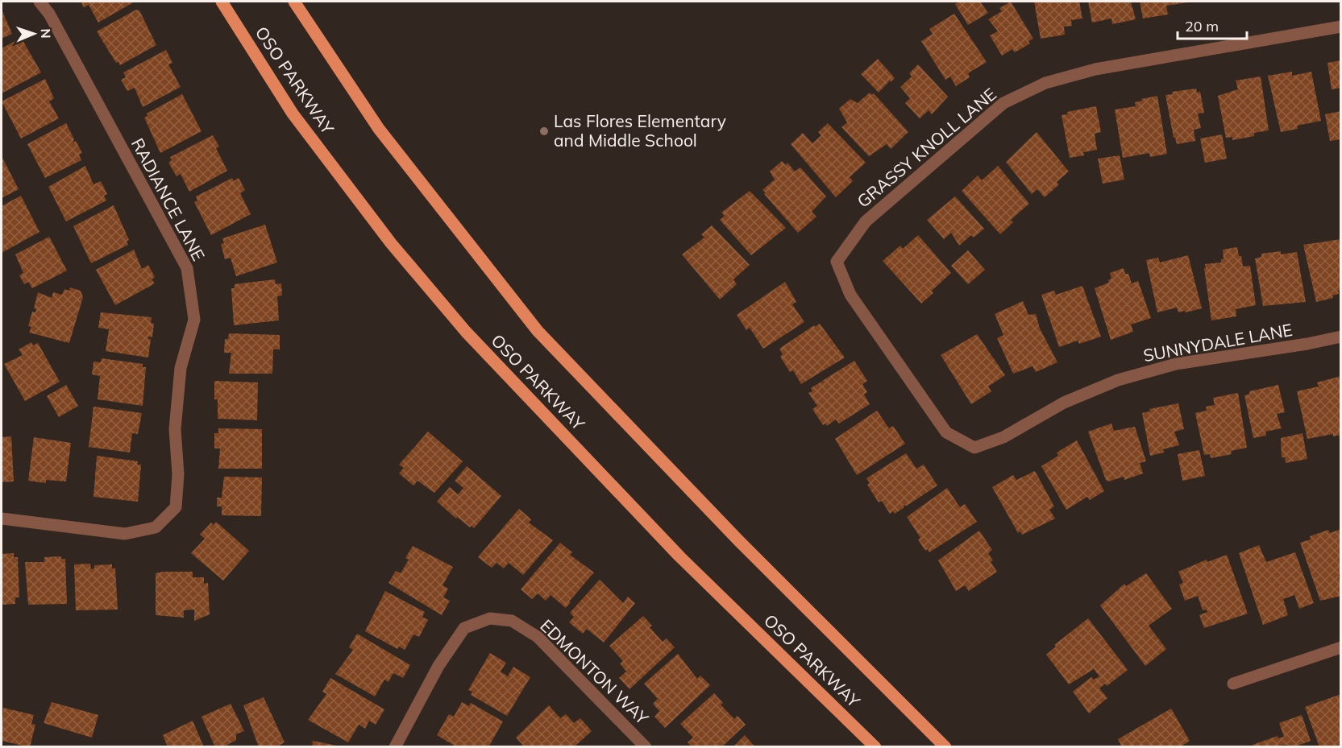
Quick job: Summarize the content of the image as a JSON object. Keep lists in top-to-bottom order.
{
  "streets": {
    "main road": ["OSO PARKWAY"],
    "street": [
      "GRASSY KNOLL LANE",
      "RADIANCE LANE",
      "SUNNYDALE LANE",
      "EDMONTON WAY"
    ]
  },
  "crossings": [
    ["GRASSY KNOLL LANE", "SUNNYDALE LANE"]
  ],
  "places": ["Las Flores Elementary and Middle School"],
  "scale_bar": "20 m",
  "north": "right"
}
